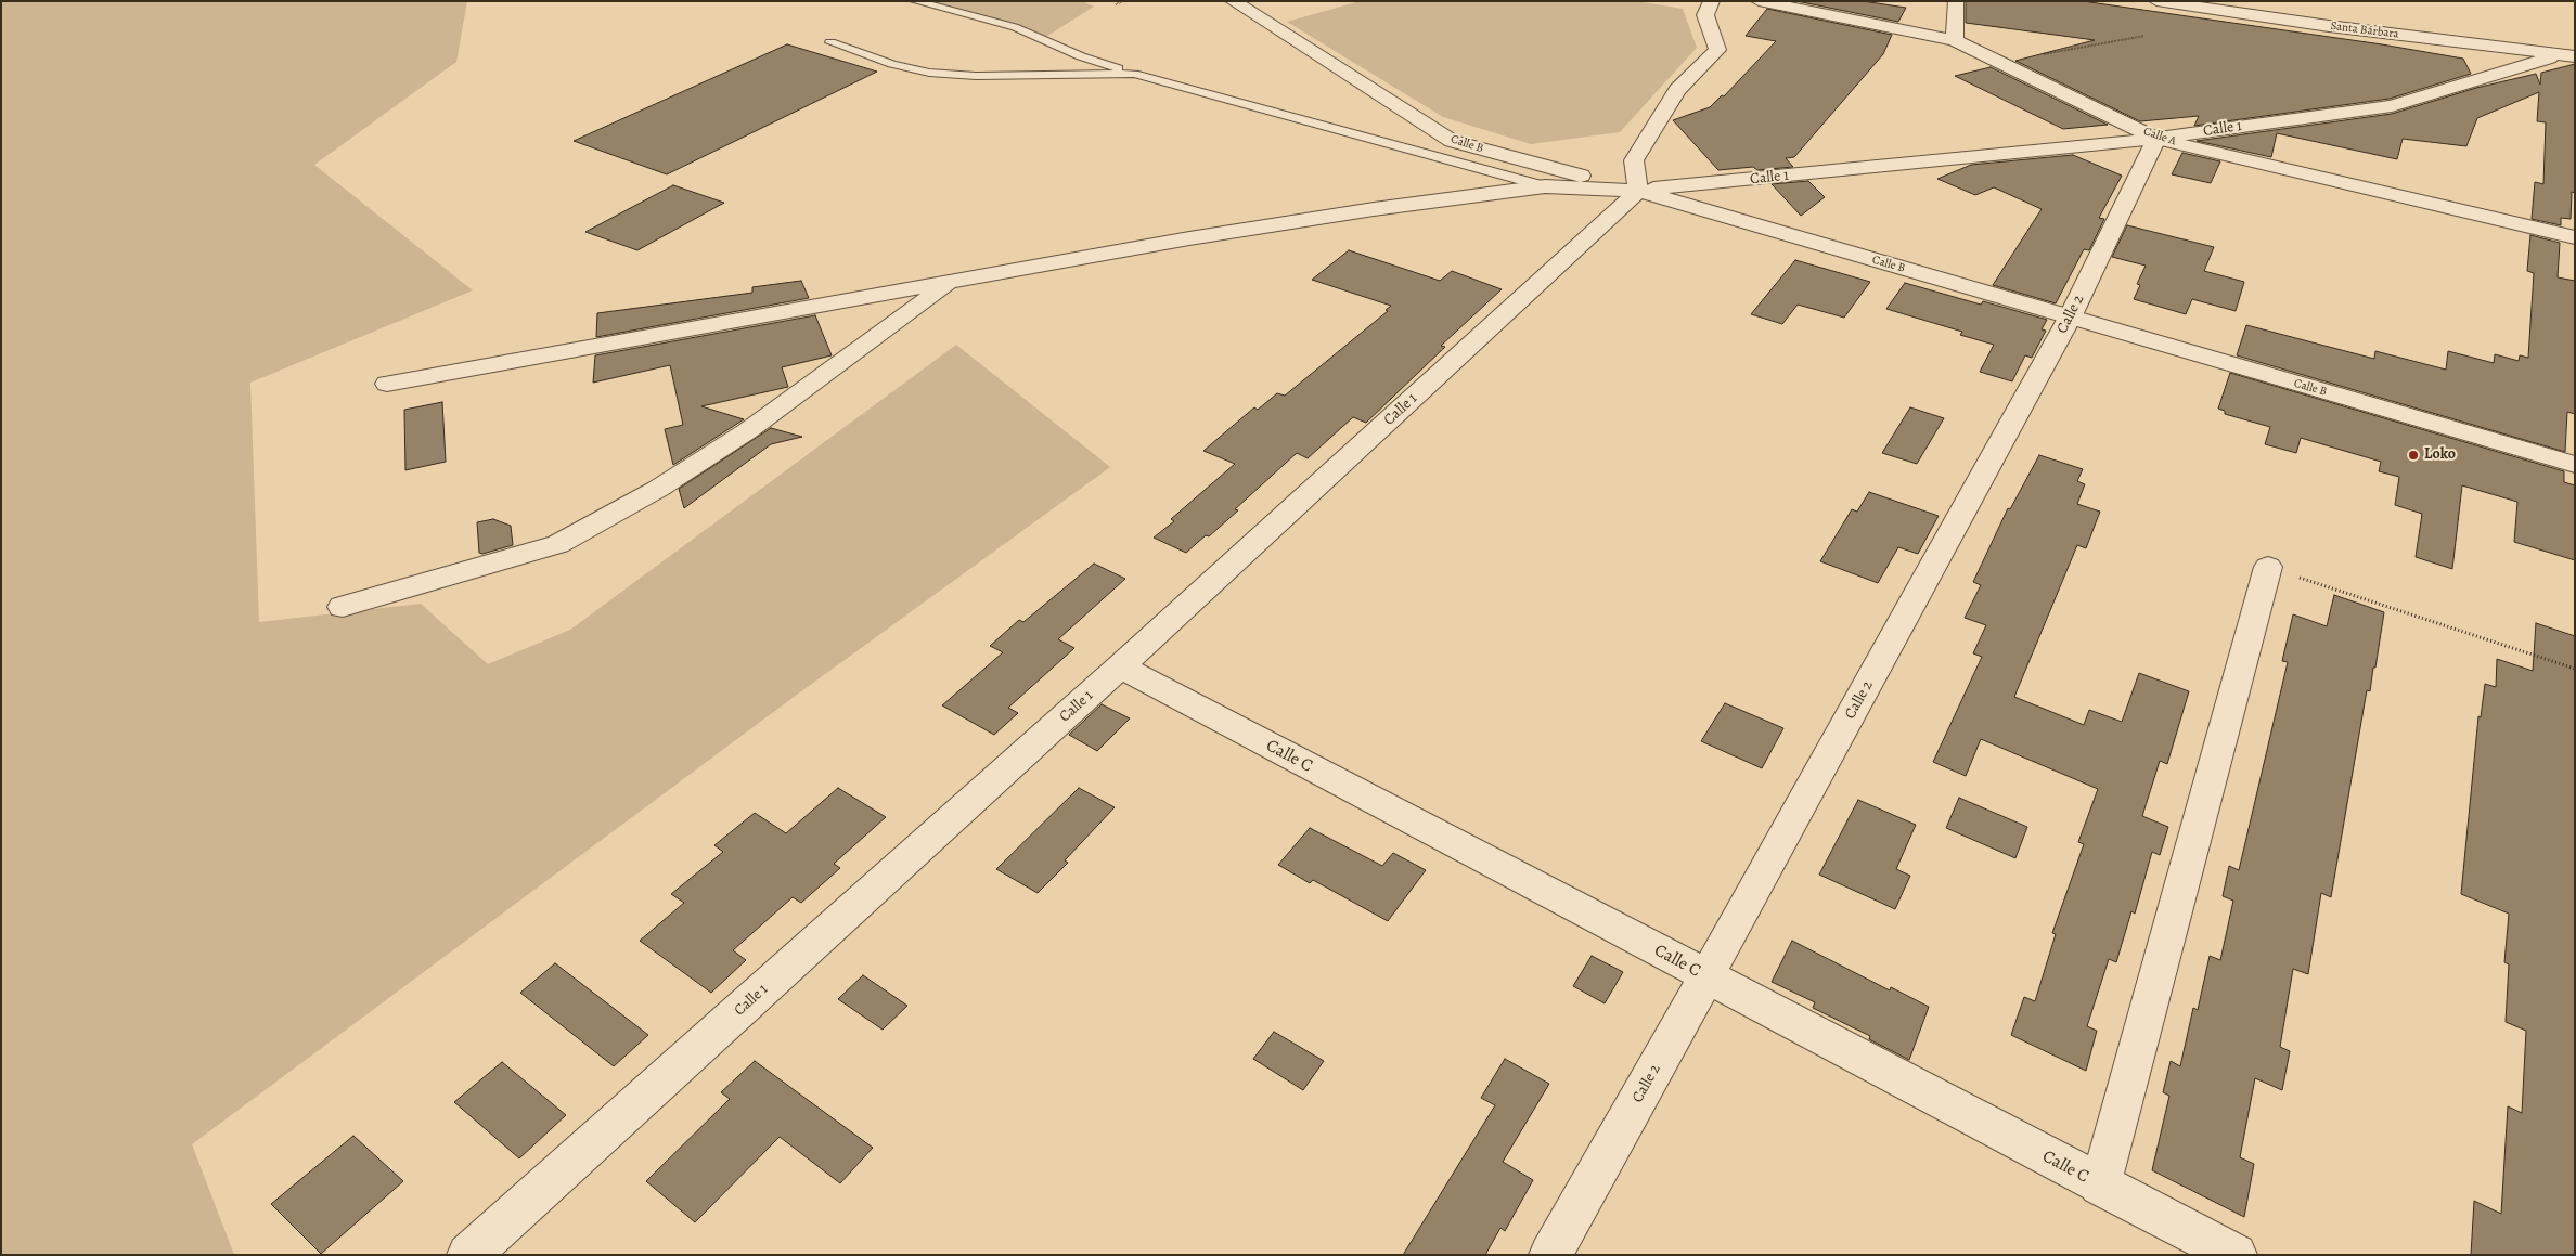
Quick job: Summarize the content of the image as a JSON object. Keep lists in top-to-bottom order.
{
  "streets": {
    "street": [
      "Santa Bárbara",
      "Calle 1",
      "Calle A",
      "Calle B",
      "Calle 2",
      "Calle C"
    ]
  },
  "crossings": [
    ["Santa Bárbara", "Calle 1"],
    ["Calle 1", "Calle A"],
    ["Calle 1", "Calle B"],
    ["Calle 1", "Calle 2"],
    ["Calle 1", "Calle C"],
    ["Calle A", "Calle 2"],
    ["Calle B", "Calle 2"],
    ["Calle 2", "Calle C"]
  ],
  "places": ["Loko"]
}
